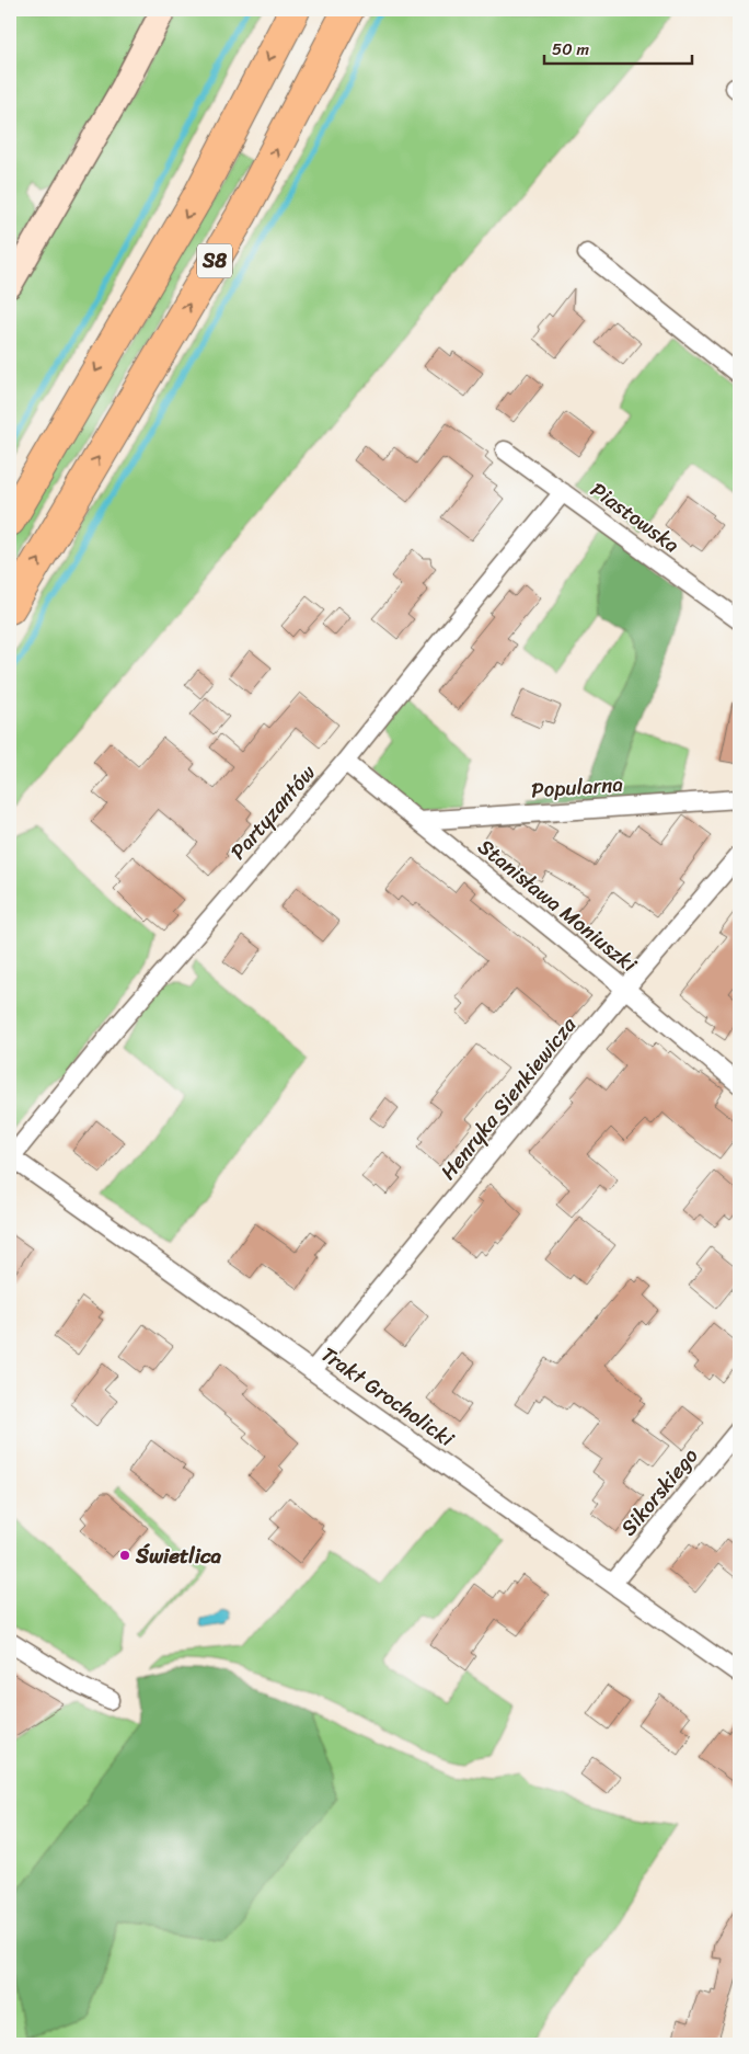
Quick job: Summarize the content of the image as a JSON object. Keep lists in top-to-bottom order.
{
  "streets": {
    "highway": ["S8"],
    "street": [
      "Piastowska",
      "Popularna",
      "Partyzantów",
      "Stanisława Moniuszki",
      "Henryka Sienkiewicza",
      "Trakt Grocholicki",
      "Sikorskiego"
    ]
  },
  "crossings": [
    ["Piastowska", "Partyzantów"],
    ["Popularna", "Stanisława Moniuszki"],
    ["Partyzantów", "Stanisława Moniuszki"],
    ["Partyzantów", "Trakt Grocholicki"],
    ["Stanisława Moniuszki", "Henryka Sienkiewicza"],
    ["Henryka Sienkiewicza", "Trakt Grocholicki"],
    ["Trakt Grocholicki", "Sikorskiego"]
  ],
  "places": ["Świetlica"],
  "scale_bar": "50 m"
}
